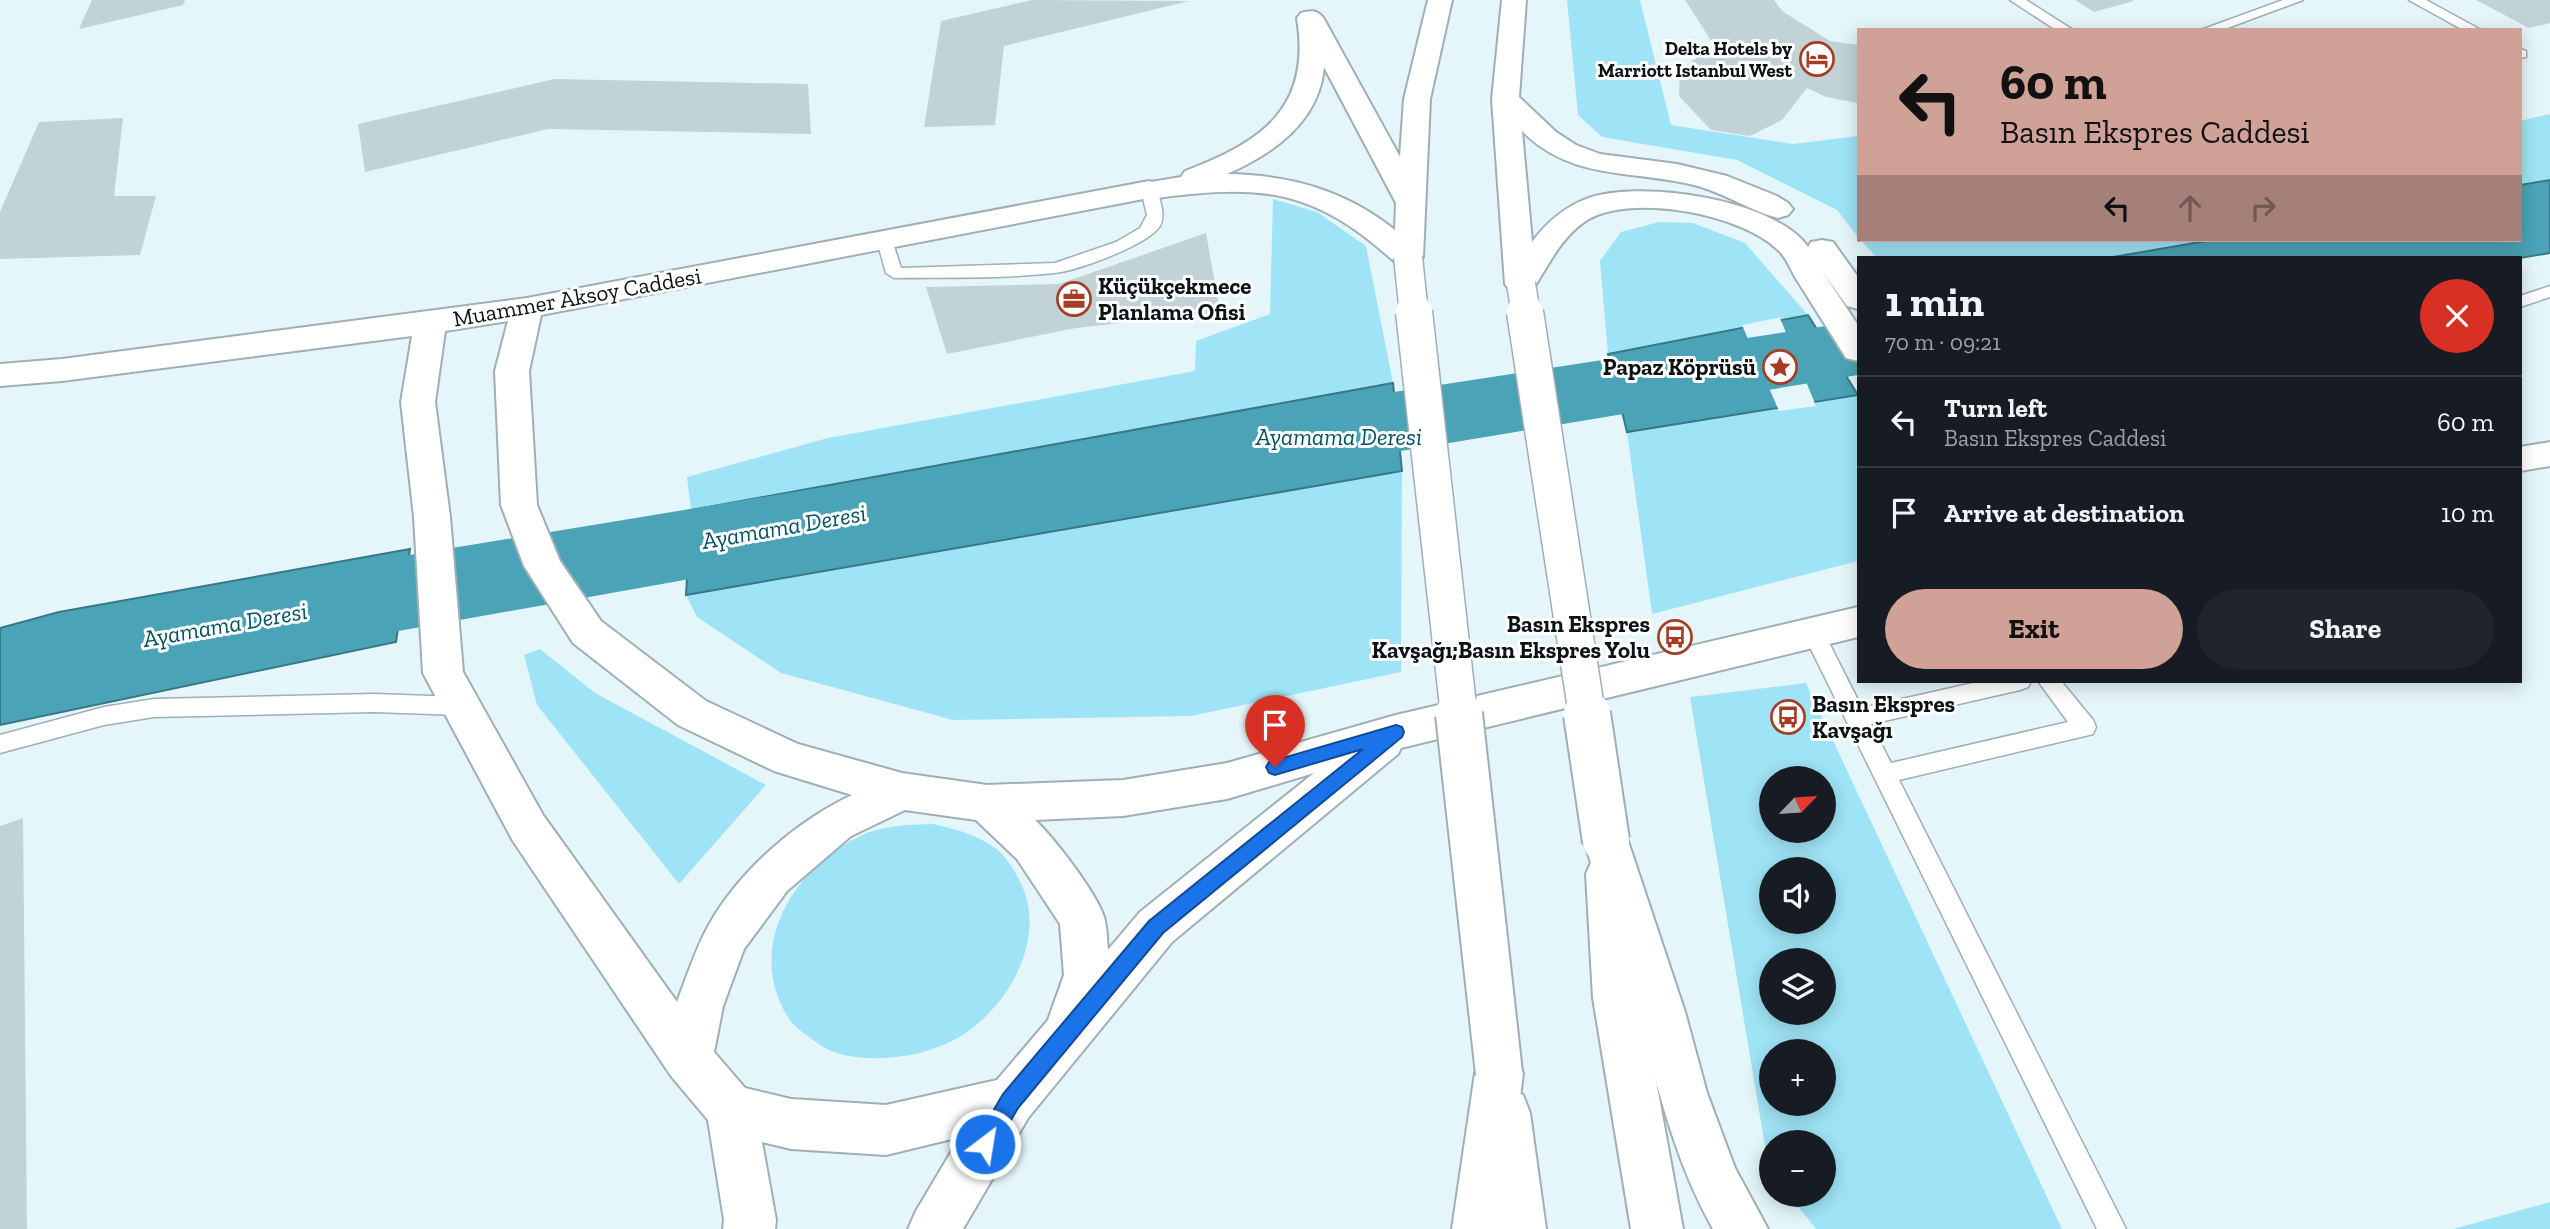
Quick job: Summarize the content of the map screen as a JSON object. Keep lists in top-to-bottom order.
{
  "streets": {
    "main road": ["Muammer Aksoy Caddesi"]
  },
  "water": ["Ayamama Deresi"],
  "places": {
    "hotel": ["Delta Hotels by Marriott Istanbul West"],
    "office": ["Küçükçekmece Planlama Ofisi"],
    "place": ["Papaz Köprüsü"],
    "bus stop": ["Basın Ekspres Kavşağı;Basın Ekspres Yolu", "Basın Ekspres Kavşağı"]
  },
  "north": "top right",
  "page": {
    "turn": ["60 m", "Basın Ekspres Caddesi"],
    "heading": ["1 min", "70 m · 09:21"],
    "list": [
      {
        "name": "Turn left",
        "note": "Basın Ekspres Caddesi",
        "value": "60 m"
      },
      {
        "name": "Arrive at destination",
        "value": "10 m"
      }
    ],
    "buttons": ["Exit", "Share"],
    "map_buttons": ["+", "−"]
  }
}
